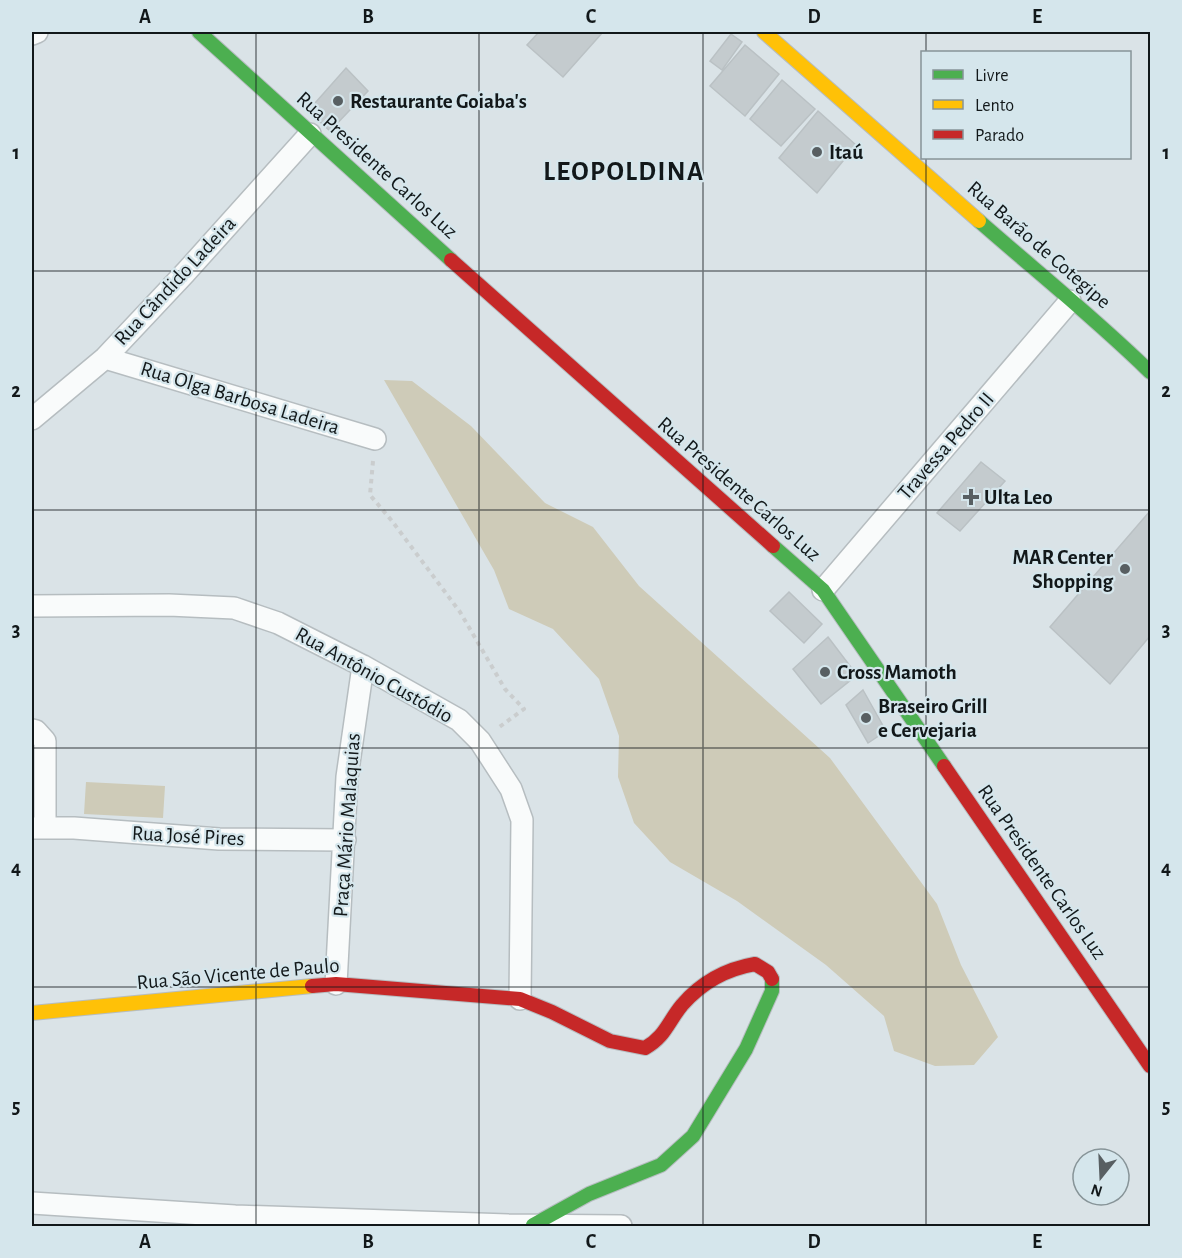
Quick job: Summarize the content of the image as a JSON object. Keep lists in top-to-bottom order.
{
  "streets": {
    "street": [
      "Rua Presidente Carlos Luz",
      "Rua Barão de Cotegipe",
      "Rua Cândido Ladeira",
      "Rua Olga Barbosa Ladeira",
      "Travessa Pedro II",
      "Rua Antônio Custódio",
      "Praça Mário Malaquias",
      "Rua José Pires",
      "Rua São Vicente de Paulo"
    ]
  },
  "crossings": [
    ["Rua Presidente Carlos Luz", "Rua Cândido Ladeira"],
    ["Rua Presidente Carlos Luz", "Travessa Pedro II"],
    ["Rua Barão de Cotegipe", "Travessa Pedro II"],
    ["Rua Cândido Ladeira", "Rua Olga Barbosa Ladeira"],
    ["Rua Antônio Custódio", "Praça Mário Malaquias"],
    ["Rua Antônio Custódio", "Rua São Vicente de Paulo"],
    ["Praça Mário Malaquias", "Rua José Pires"],
    ["Praça Mário Malaquias", "Rua São Vicente de Paulo"]
  ],
  "districts": ["LEOPOLDINA"],
  "places": {
    "other": [
      "Restaurante Goiaba's",
      "Itaú",
      "MAR Center Shopping",
      "Cross Mamoth",
      "Braseiro Grill e Cervejaria"
    ],
    "health": ["Ulta Leo"]
  },
  "legend": ["Livre", "Lento", "Parado"],
  "north": "bottom",
  "grid": {
    "columns": [
      "A",
      "B",
      "C",
      "D",
      "E"
    ],
    "rows": [
      "1",
      "2",
      "3",
      "4",
      "5"
    ]
  }
}
